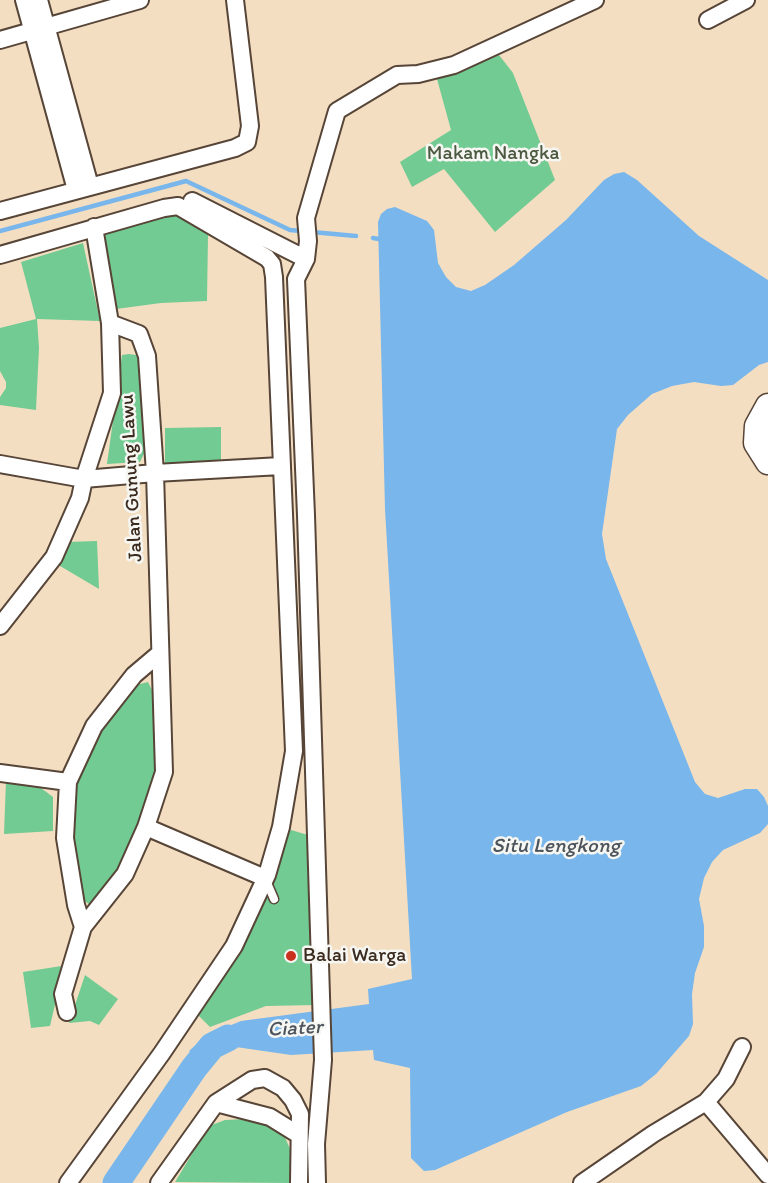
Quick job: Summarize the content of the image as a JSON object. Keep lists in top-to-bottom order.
{
  "streets": {
    "street": ["Jalan Gunung Lawu"]
  },
  "water": ["Situ Lengkong", "Ciater"],
  "parks": ["Makam Nangka"],
  "places": ["Balai Warga"]
}
